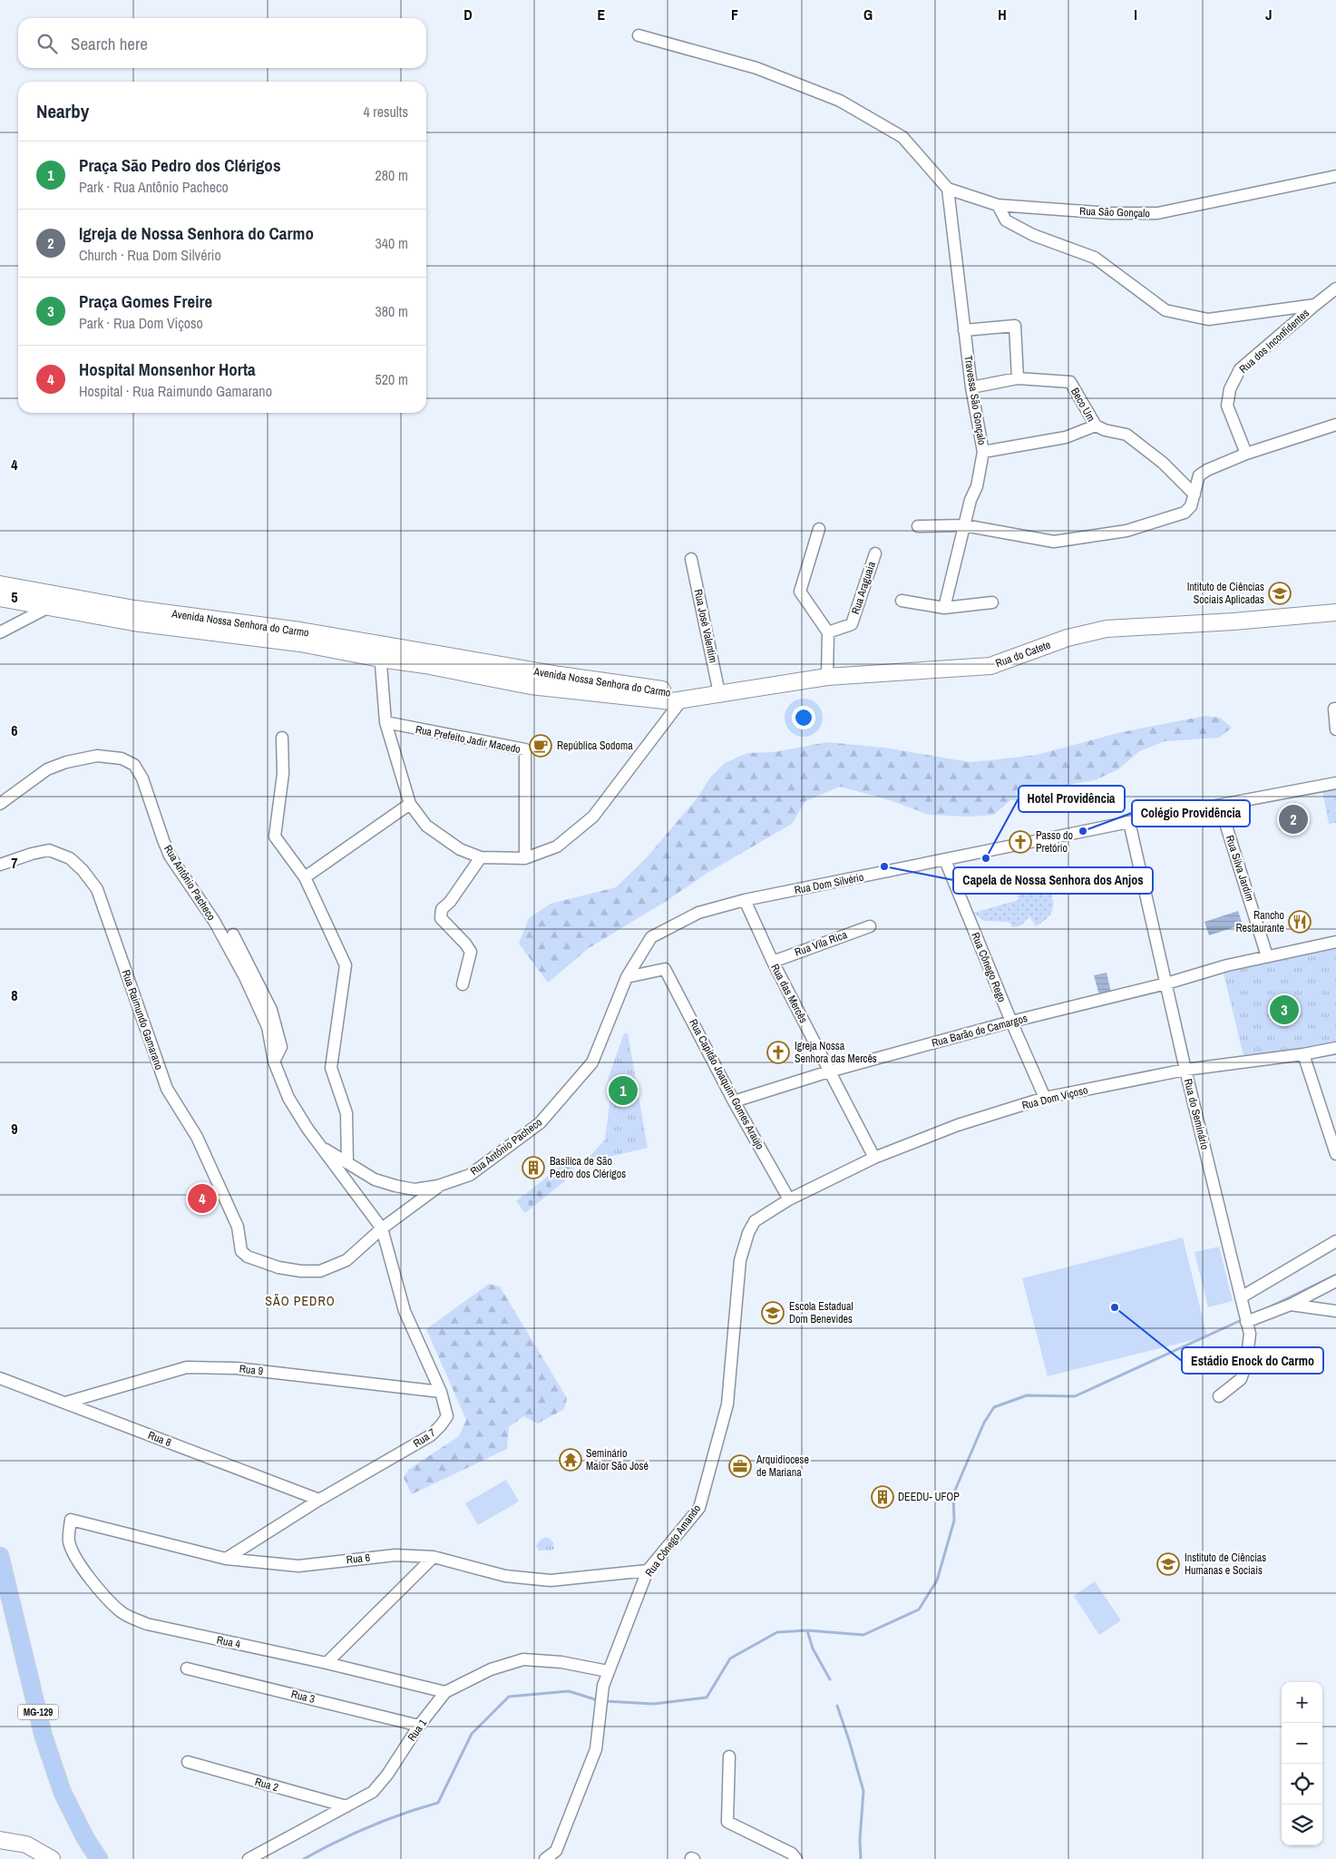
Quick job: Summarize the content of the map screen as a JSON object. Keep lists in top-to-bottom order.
{
  "streets": {
    "main road": ["MG-129"],
    "street": [
      "Rua São Gonçalo",
      "Rua dos Inconfidentes",
      "Travessa São Gonçalo",
      "Beco Um",
      "Rua Araguaia",
      "Avenida Nossa Senhora do Carmo",
      "Rua José Valentim",
      "Rua do Catete",
      "Rua Prefeito Jadir Macedo",
      "Rua Silva Jardim",
      "Rua Antônio Pacheco",
      "Rua Dom Silvério",
      "Rua Vila Rica",
      "Rua Cônego Rego",
      "Rua das Mercês",
      "Rua Raimundo Gamarano",
      "Rua Barão de Camargos",
      "Rua Capitão Joaquim Gomes Araújo",
      "Rua Dom Viçoso",
      "Rua do Seminário",
      "Rua 9",
      "Rua 7",
      "Rua 8",
      "Rua Cônego Amando",
      "Rua 6",
      "Rua 4",
      "Rua 3",
      "Rua 1",
      "Rua 2"
    ]
  },
  "crossings": [
    ["Rua São Gonçalo", "Travessa São Gonçalo"],
    ["Travessa São Gonçalo", "Beco Um"],
    ["Avenida Nossa Senhora do Carmo", "Rua do Catete"],
    ["Rua José Valentim", "Rua do Catete"],
    ["Rua Silva Jardim", "Rua Dom Silvério"],
    ["Rua Silva Jardim", "Rua Barão de Camargos"],
    ["Rua Antônio Pacheco", "Rua Dom Silvério"],
    ["Rua Antônio Pacheco", "Rua Raimundo Gamarano"],
    ["Rua Antônio Pacheco", "Rua 7"],
    ["Rua Dom Silvério", "Rua Cônego Rego"],
    ["Rua Dom Silvério", "Rua das Mercês"],
    ["Rua Dom Silvério", "Rua Capitão Joaquim Gomes Araújo"],
    ["Rua Dom Silvério", "Rua do Seminário"],
    ["Rua Vila Rica", "Rua das Mercês"],
    ["Rua Cônego Rego", "Rua Barão de Camargos"],
    ["Rua Cônego Rego", "Rua Dom Viçoso"],
    ["Rua das Mercês", "Rua Barão de Camargos"],
    ["Rua das Mercês", "Rua Dom Viçoso"],
    ["Rua Raimundo Gamarano", "Rua 7"],
    ["Rua Barão de Camargos", "Rua Capitão Joaquim Gomes Araújo"],
    ["Rua Barão de Camargos", "Rua do Seminário"],
    ["Rua Capitão Joaquim Gomes Araújo", "Rua Dom Viçoso"],
    ["Rua Capitão Joaquim Gomes Araújo", "Rua Cônego Amando"],
    ["Rua Dom Viçoso", "Rua do Seminário"],
    ["Rua Dom Viçoso", "Rua Cônego Amando"],
    ["Rua 9", "Rua 7"],
    ["Rua 9", "Rua 8"],
    ["Rua 7", "Rua 8"],
    ["Rua 7", "Rua 6"],
    ["Rua Cônego Amando", "Rua 6"],
    ["Rua Cônego Amando", "Rua 1"],
    ["Rua 6", "Rua 4"],
    ["Rua 4", "Rua 1"],
    ["Rua 3", "Rua 1"],
    ["Rua 1", "Rua 2"]
  ],
  "districts": ["SÃO PEDRO"],
  "places": {
    "school or university": ["Intituto de Ciências Sociais Aplicadas", "Escola Estadual Dom Benevides", "Instituto de Ciências Humanas e Sociais"],
    "cafe": ["República Sodoma"],
    "other": [
      "Colégio Providência",
      "Hotel Providência",
      "Capela de Nossa Senhora dos Anjos",
      "Estádio Enock do Carmo"
    ],
    "church": ["Passo do Pretório", "Igreja Nossa Senhora das Mercês"],
    "restaurant": ["Rancho Restaurante"],
    "building": ["Basílica de São Pedro dos Clérigos", "DEEDU- UFOP"],
    "temple": ["Seminário Maior São José"],
    "office": ["Arquidiocese de Mariana"]
  },
  "page": {
    "search": "Search here",
    "heading": ["Nearby", "4 results"],
    "list": [
      {
        "mark": "1",
        "name": "Praça São Pedro dos Clérigos",
        "note": "Park · Rua Antônio Pacheco",
        "value": "280 m"
      },
      {
        "mark": "2",
        "name": "Igreja de Nossa Senhora do Carmo",
        "note": "Church · Rua Dom Silvério",
        "value": "340 m"
      },
      {
        "mark": "3",
        "name": "Praça Gomes Freire",
        "note": "Park · Rua Dom Viçoso",
        "value": "380 m"
      },
      {
        "mark": "4",
        "name": "Hospital Monsenhor Horta",
        "note": "Hospital · Rua Raimundo Gamarano",
        "value": "520 m"
      }
    ],
    "pins": [
      "2",
      "3",
      "1",
      "4"
    ],
    "map_buttons": ["+", "−"]
  },
  "grid": {
    "columns": [
      "D",
      "E",
      "F",
      "G",
      "H",
      "I",
      "J"
    ],
    "rows": [
      "4",
      "5",
      "6",
      "7",
      "8",
      "9"
    ]
  }
}
